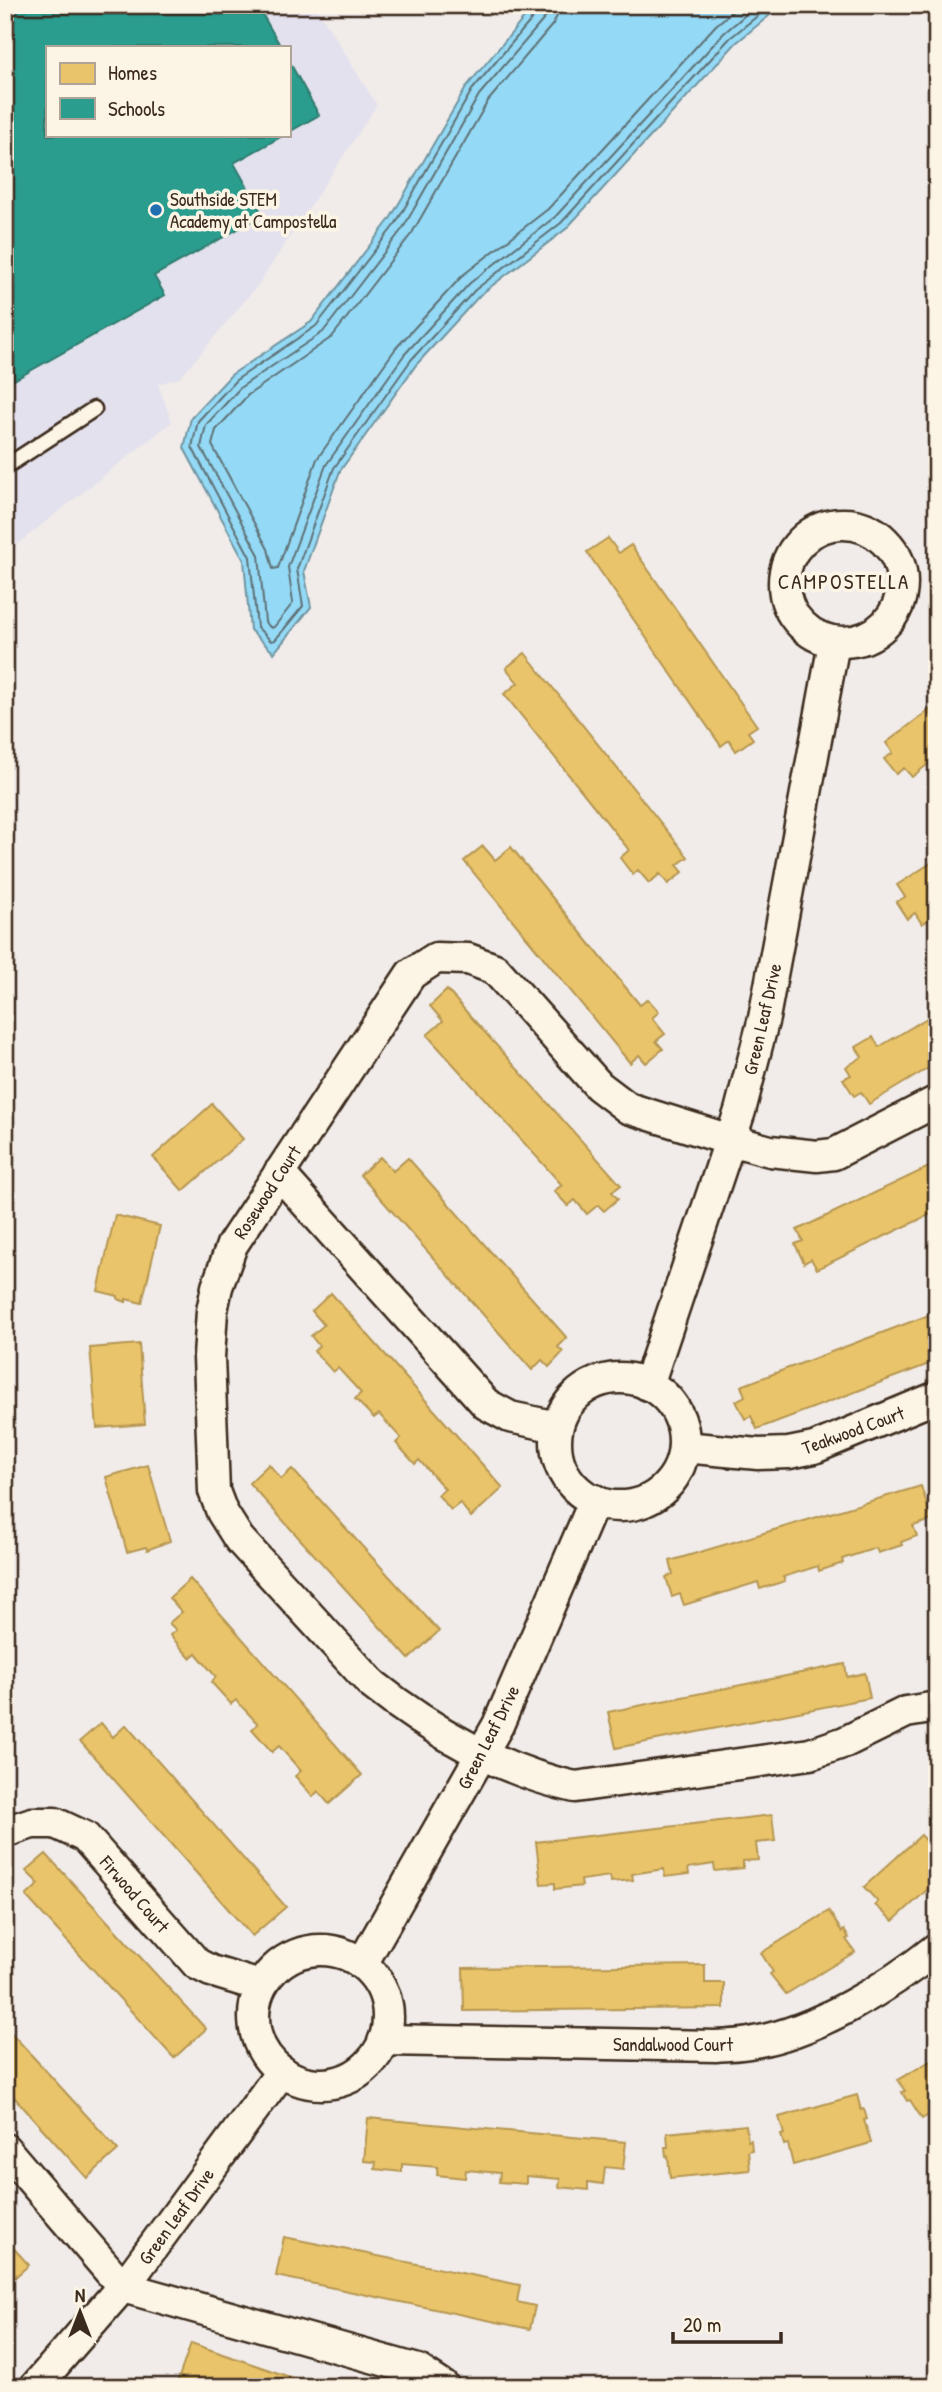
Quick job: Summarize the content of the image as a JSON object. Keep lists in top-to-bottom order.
{
  "streets": {
    "street": [
      "Green Leaf Drive",
      "Rosewood Court",
      "Teakwood Court",
      "Firwood Court",
      "Sandalwood Court"
    ]
  },
  "crossings": [
    ["Green Leaf Drive", "Rosewood Court"],
    ["Green Leaf Drive", "Teakwood Court"],
    ["Green Leaf Drive", "Firwood Court"],
    ["Green Leaf Drive", "Sandalwood Court"],
    ["Firwood Court", "Sandalwood Court"]
  ],
  "districts": ["CAMPOSTELLA"],
  "places": ["Southside STEM Academy at Campostella"],
  "legend": ["Homes", "Schools"],
  "scale_bar": "20 m",
  "north": "top"
}
